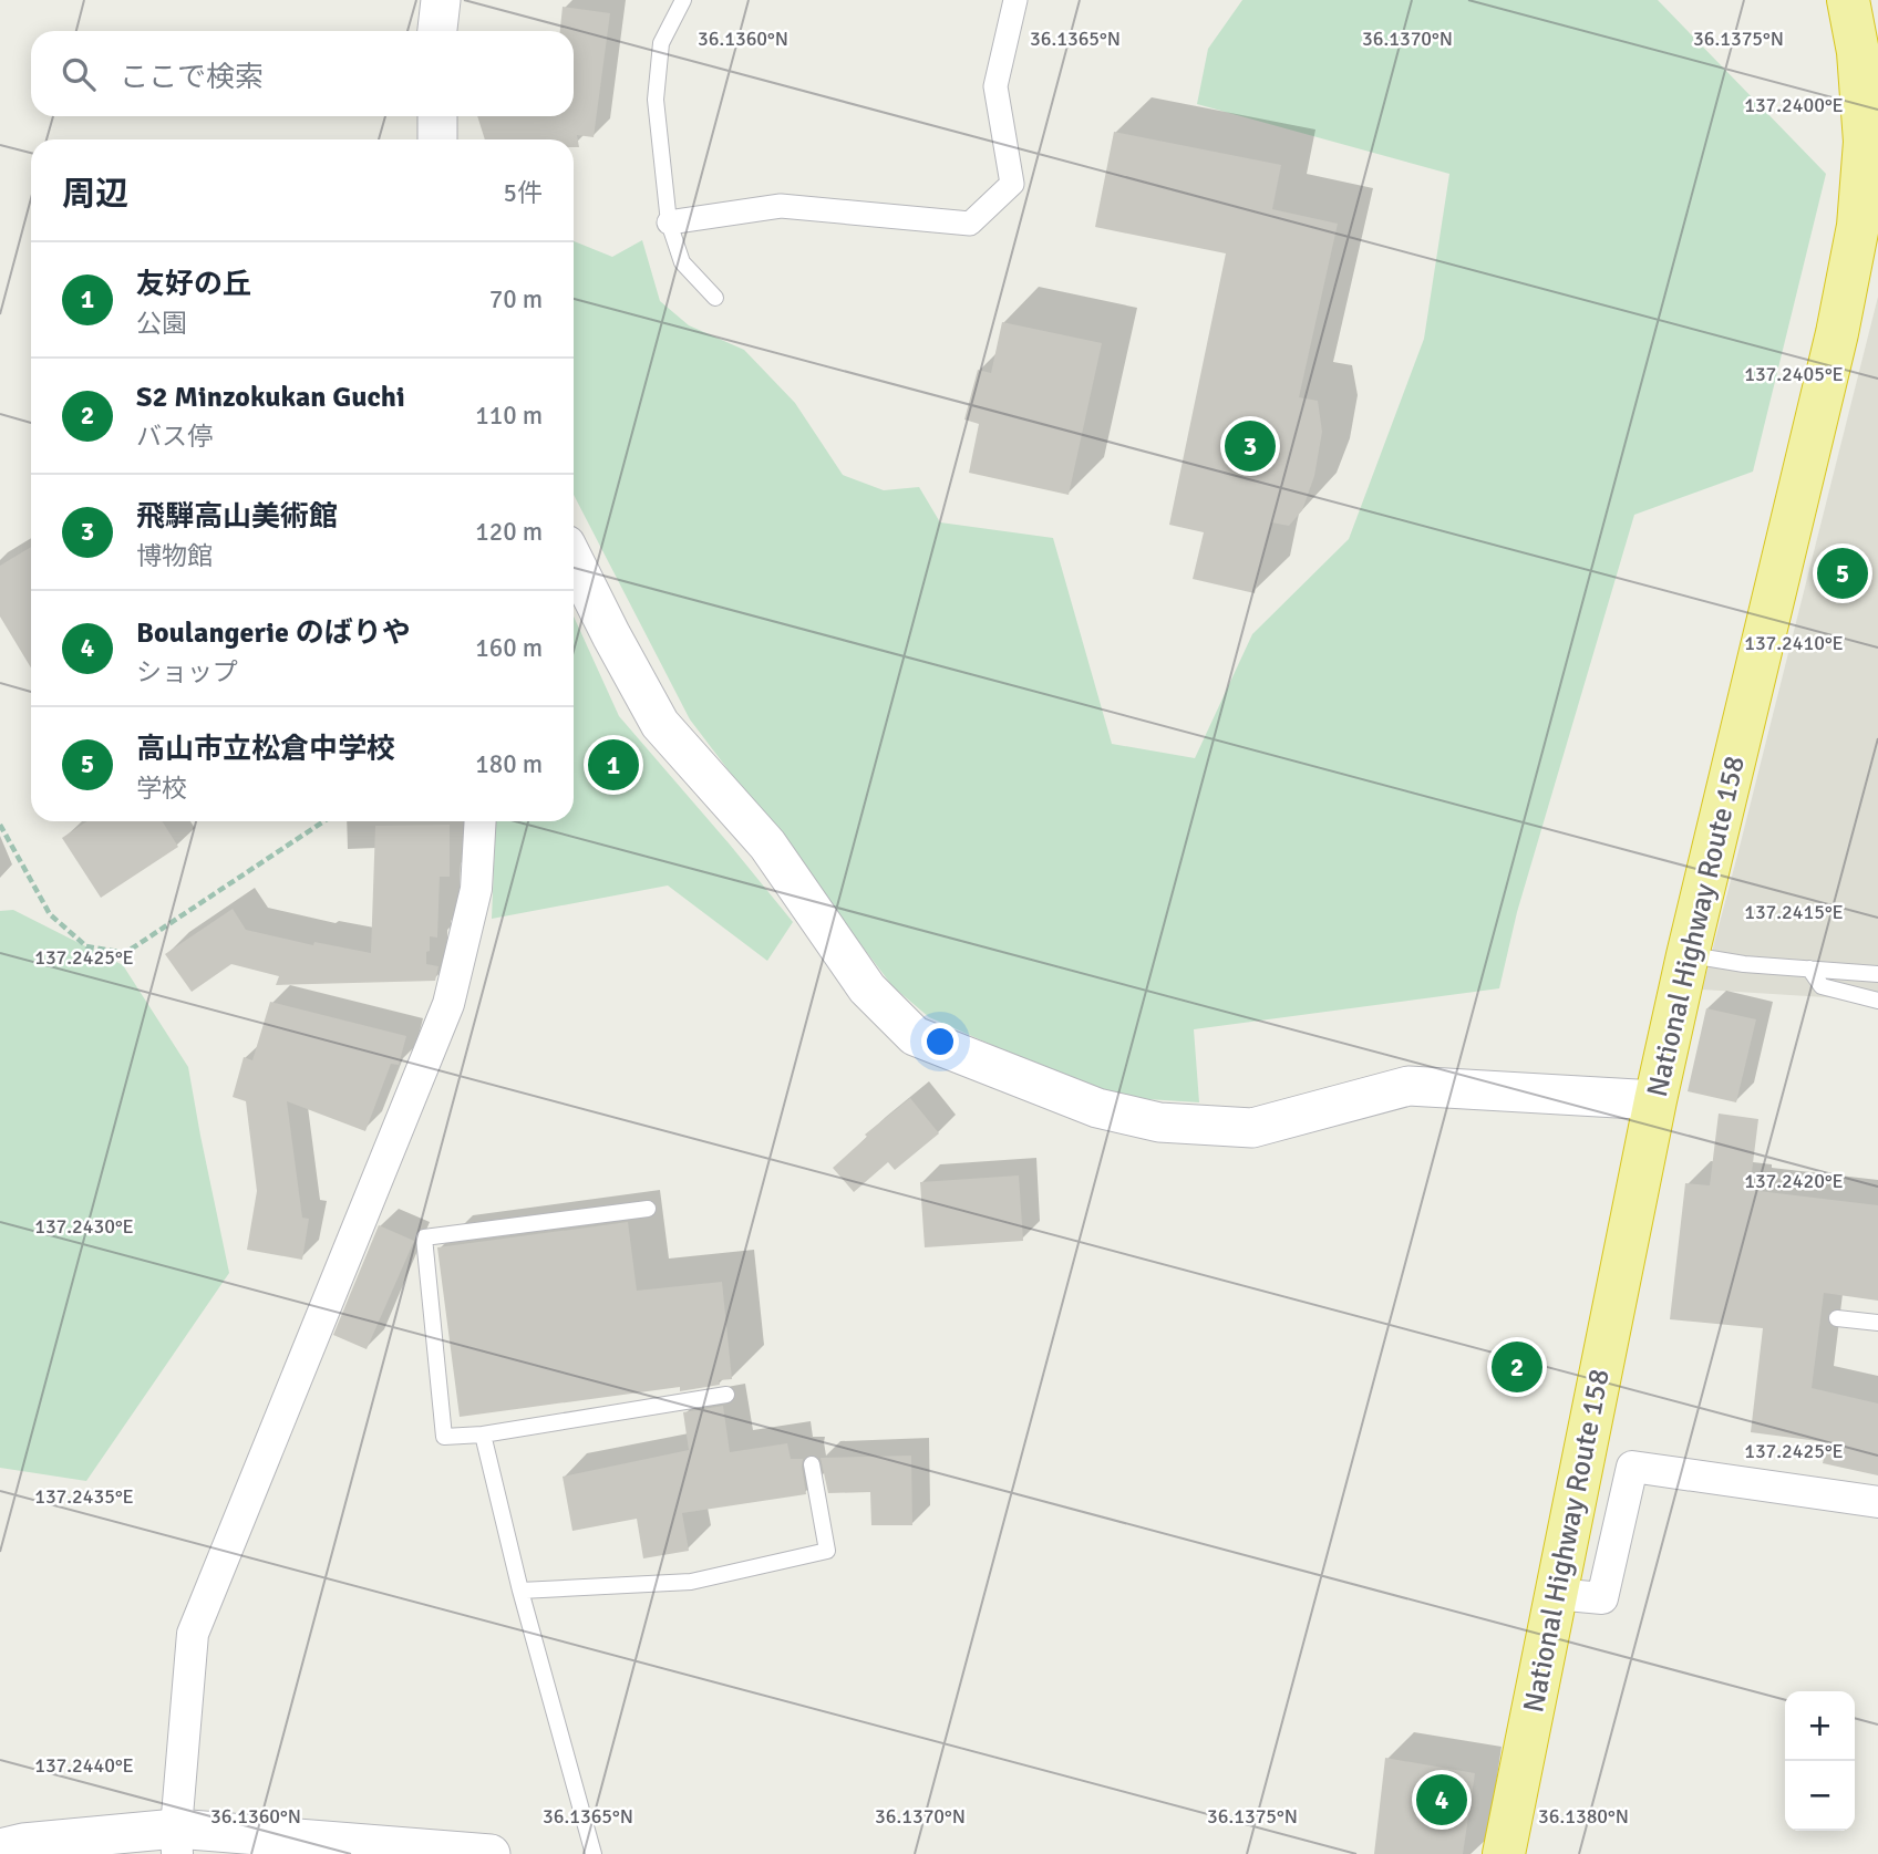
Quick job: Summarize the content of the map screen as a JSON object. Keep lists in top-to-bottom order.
{
  "streets": {
    "highway": ["National Highway Route 158"]
  },
  "page": {
    "search": "ここで検索",
    "heading": ["周辺", "5件"],
    "list": [
      {
        "mark": "1",
        "name": "友好の丘",
        "note": "公園",
        "value": "70 m"
      },
      {
        "mark": "2",
        "name": "S2 Minzokukan Guchi",
        "note": "バス停",
        "value": "110 m"
      },
      {
        "mark": "3",
        "name": "飛騨高山美術館",
        "note": "博物館",
        "value": "120 m"
      },
      {
        "mark": "4",
        "name": "Boulangerie のばりや",
        "note": "ショップ",
        "value": "160 m"
      },
      {
        "mark": "5",
        "name": "高山市立松倉中学校",
        "note": "学校",
        "value": "180 m"
      }
    ],
    "pins": [
      "3",
      "5",
      "1",
      "2",
      "4"
    ],
    "map_buttons": ["+", "−"]
  },
  "coordinates": [
    "36.1360°N",
    "36.1365°N",
    "36.1370°N",
    "36.1375°N",
    "137.2400°E",
    "137.2405°E",
    "137.2410°E",
    "137.2415°E",
    "137.2425°E",
    "137.2420°E",
    "137.2430°E",
    "137.2435°E",
    "137.2440°E",
    "36.1380°N"
  ]
}
